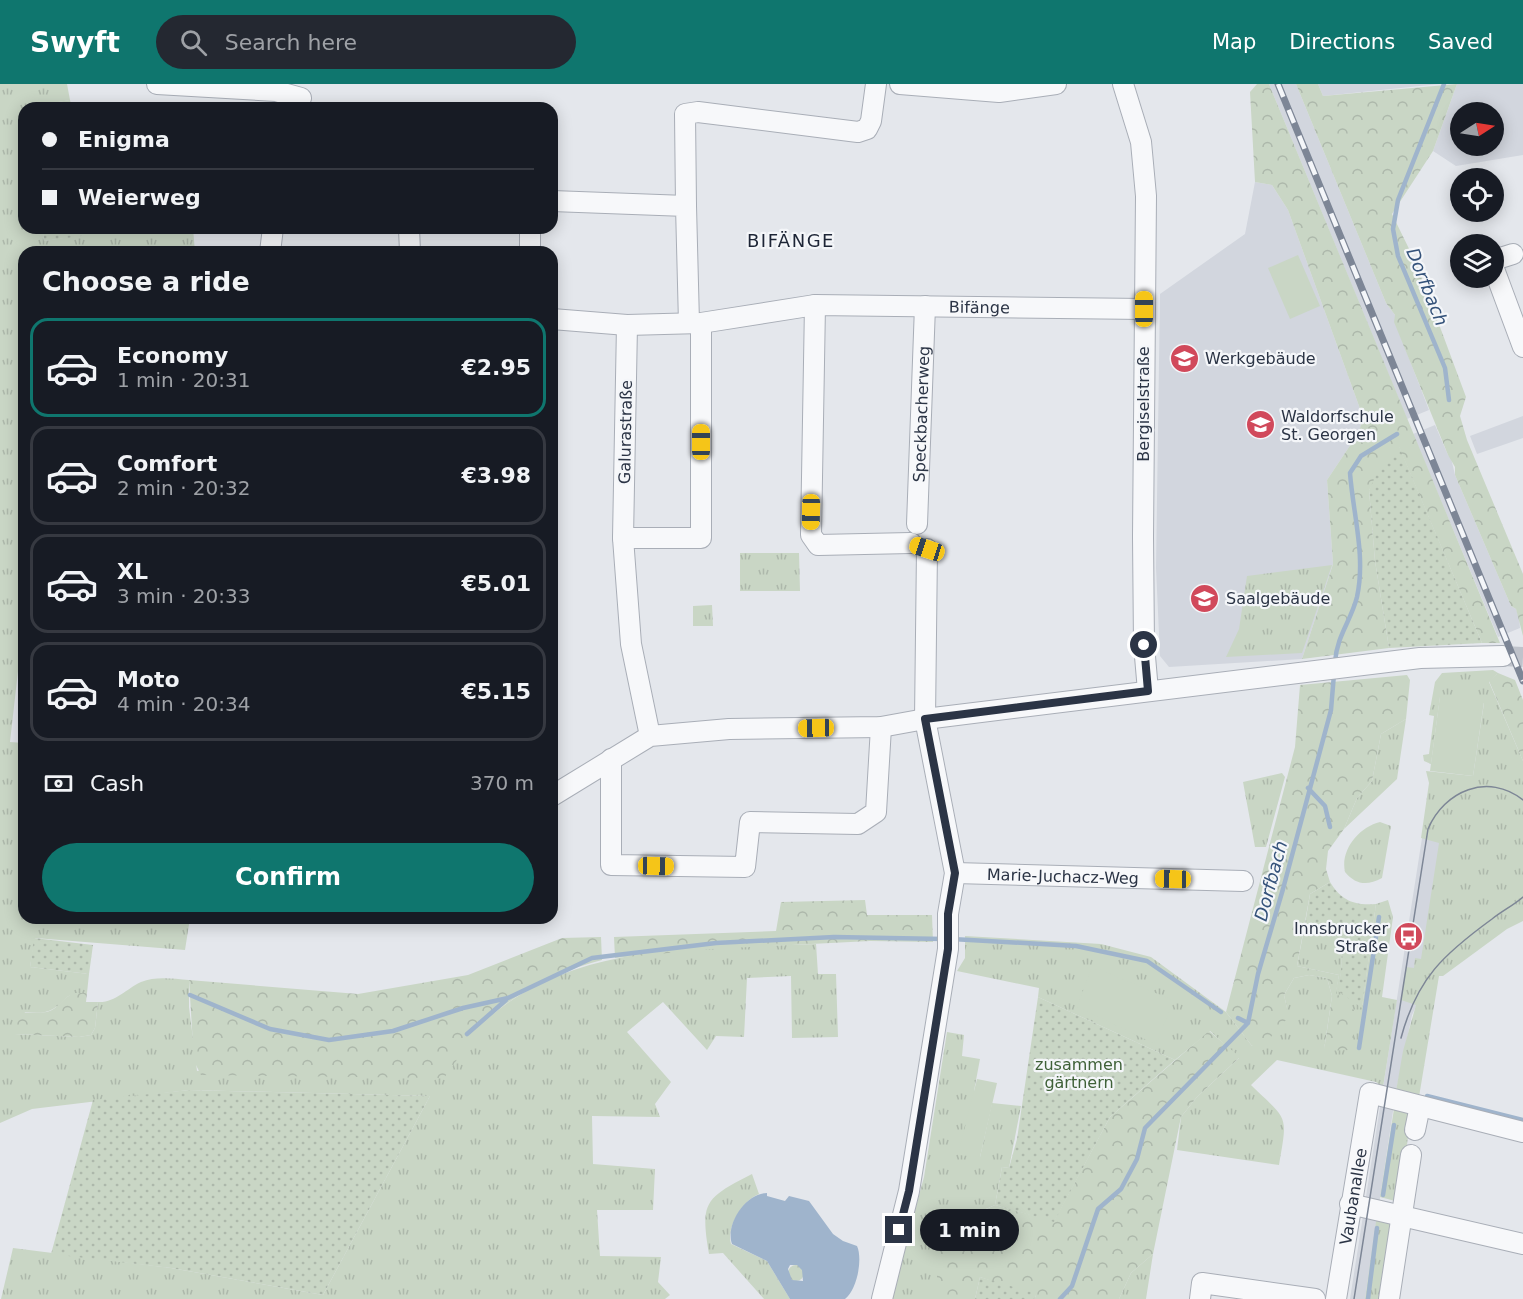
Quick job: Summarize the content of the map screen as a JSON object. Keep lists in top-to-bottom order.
{
  "streets": {
    "street": [
      "Bifänge",
      "Bergiselstraße",
      "Speckbacherweg",
      "Galurastraße",
      "Marie-Juchacz-Weg",
      "Vaubanallee"
    ]
  },
  "crossings": [
    ["Bifänge", "Bergiselstraße"],
    ["Bifänge", "Speckbacherweg"],
    ["Bifänge", "Galurastraße"],
    ["Speckbacherweg", "Marie-Juchacz-Weg"]
  ],
  "districts": ["BIFÄNGE"],
  "water": ["Dorfbach"],
  "parks": ["zusammen gärtnern"],
  "places": {
    "school or university": ["Werkgebäude", "Waldorfschule St. Georgen", "Saalgebäude"],
    "bus stop": ["Innsbrucker Straße"]
  },
  "north": "right",
  "page": {
    "header": "Swyft",
    "search": "Search here",
    "nav": ["Map", "Directions", "Saved"],
    "banner": ["Enigma", "Weierweg"],
    "heading": "Choose a ride",
    "list": [
      {
        "name": "Economy",
        "note": "1 min · 20:31",
        "value": "€2.95"
      },
      {
        "name": "Comfort",
        "note": "2 min · 20:32",
        "value": "€3.98"
      },
      {
        "name": "XL",
        "note": "3 min · 20:33",
        "value": "€5.01"
      },
      {
        "name": "Moto",
        "note": "4 min · 20:34",
        "value": "€5.15"
      }
    ],
    "pay": ["Cash", "370 m"],
    "buttons": "Confirm",
    "bubble": "1 min"
  }
}
